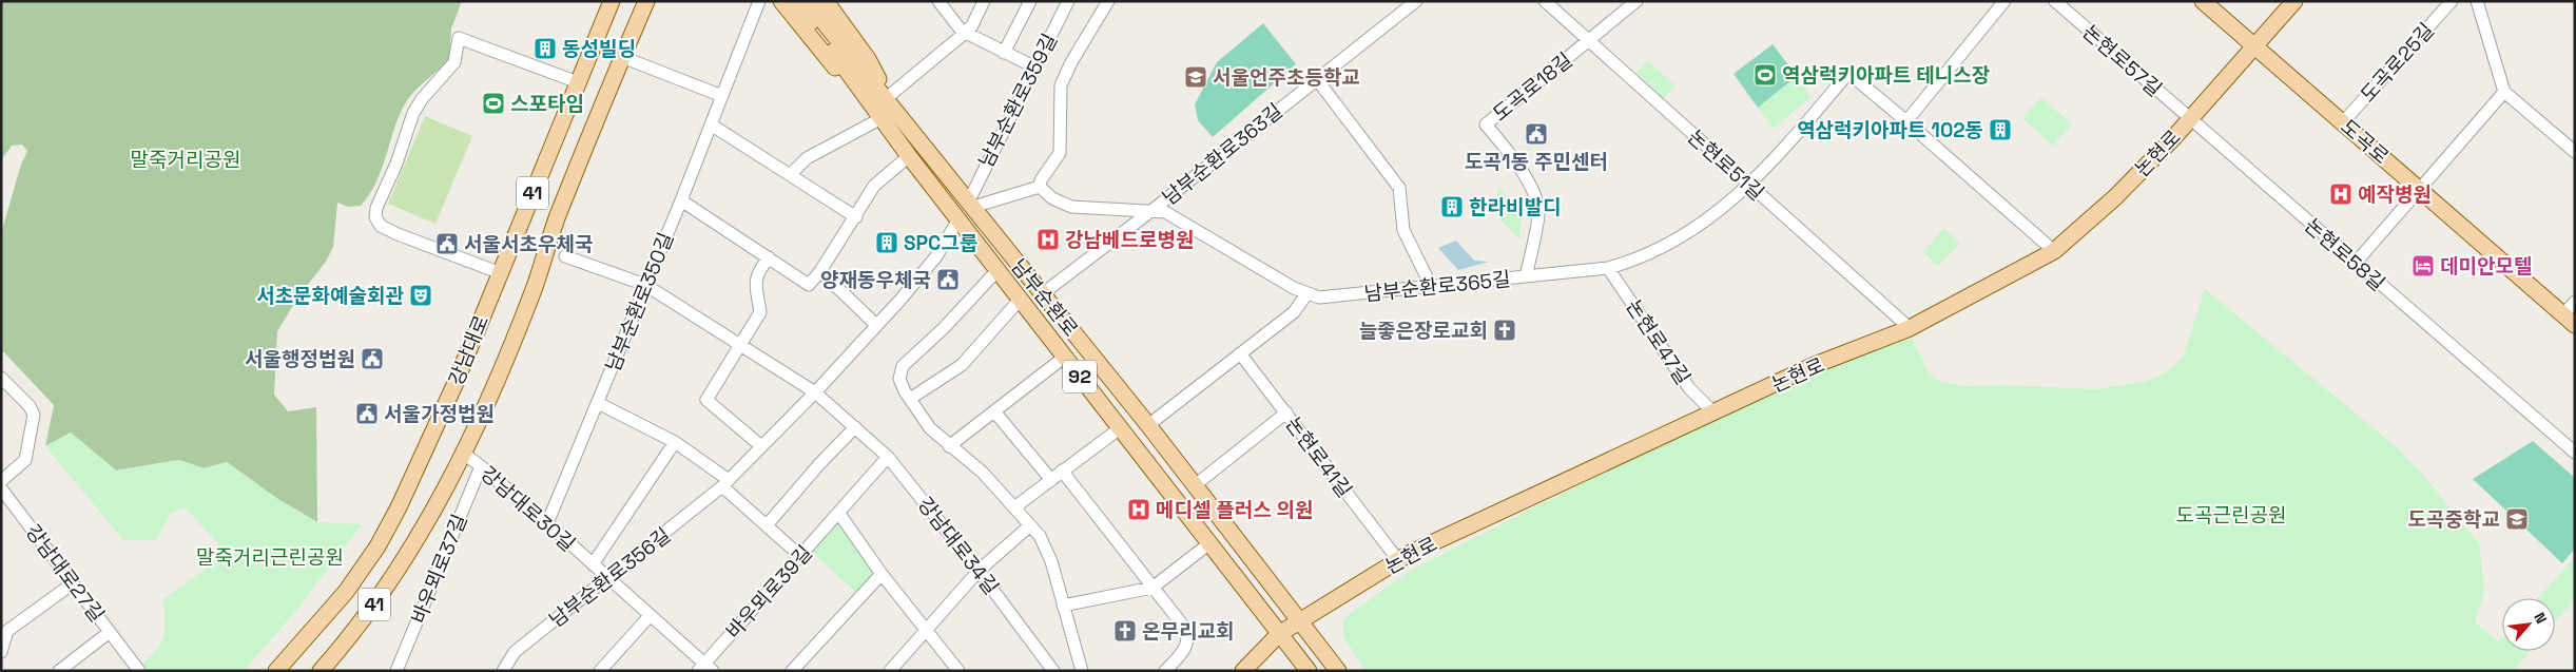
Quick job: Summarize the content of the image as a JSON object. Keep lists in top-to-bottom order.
{
  "streets": {
    "main road": [
      "도곡로",
      "논현로",
      "41",
      "남부순환로",
      "강남대로",
      "92"
    ],
    "street": [
      "논현로57길",
      "도곡로25길",
      "도곡로18길",
      "남부순환로359길",
      "남부순환로363길",
      "논현로51길",
      "논현로58길",
      "남부순환로365길",
      "남부순환로350길",
      "논현로47길",
      "논현로41길",
      "강남대로30길",
      "강남대로34길",
      "바우뫼로37길",
      "강남대로27길",
      "남부순환로356길",
      "바우뫼로39길"
    ]
  },
  "crossings": [
    ["논현로57길", "논현로"],
    ["논현로57길", "논현로58길"],
    ["도곡로25길", "도곡로"],
    ["도곡로18길", "논현로51길"],
    ["도곡로18길", "남부순환로365길"],
    ["남부순환로359길", "남부순환로"],
    ["도곡로", "논현로"],
    ["논현로", "논현로51길"],
    ["논현로", "논현로58길"],
    ["논현로", "남부순환로"],
    ["논현로", "논현로47길"],
    ["논현로", "논현로41길"],
    ["남부순환로363길", "남부순환로365길"],
    ["남부순환로363길", "남부순환로"],
    ["논현로51길", "남부순환로365길"],
    ["남부순환로365길", "논현로47길"],
    ["남부순환로", "남부순환로356길"],
    ["남부순환로350길", "강남대로30길"],
    ["남부순환로350길", "강남대로34길"],
    ["강남대로", "강남대로30길"],
    ["강남대로30길", "바우뫼로37길"],
    ["강남대로30길", "남부순환로356길"],
    ["강남대로30길", "바우뫼로39길"],
    ["강남대로34길", "남부순환로356길"],
    ["강남대로34길", "바우뫼로39길"]
  ],
  "parks": ["말죽거리공원", "도곡근린공원", "말죽거리근린공원"],
  "places": {
    "building": [
      "동성빌딩",
      "역삼럭키아파트 102동",
      "한라비발디",
      "SPC그룹"
    ],
    "sports": ["역삼럭키아파트 테니스장", "스포타임"],
    "school or university": ["서울언주초등학교", "도곡중학교"],
    "public building": [
      "도곡1동 주민센터",
      "서울서초우체국",
      "양재동우체국",
      "서울행정법원",
      "서울가정법원"
    ],
    "hospital": ["예작병원", "강남베드로병원", "메디셀 플러스 의원"],
    "hotel": ["데미안모텔"],
    "theatre": ["서초문화예술회관"],
    "church": ["늘좋은장로교회", "온무리교회"]
  },
  "north": "top right"
}
